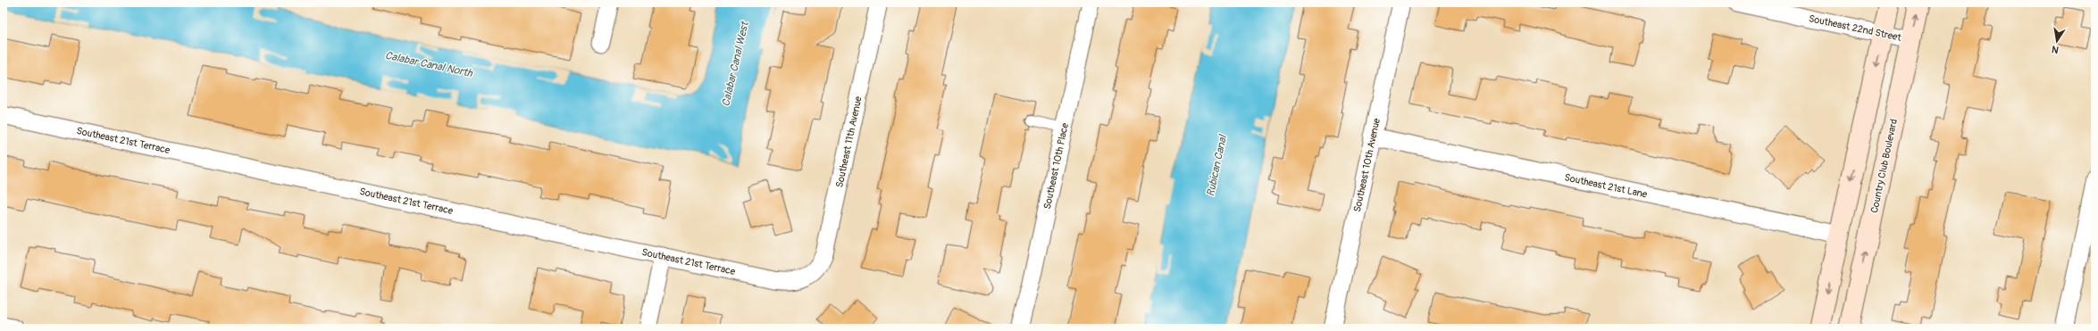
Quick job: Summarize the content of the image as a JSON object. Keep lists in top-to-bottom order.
{
  "streets": {
    "main road": ["Country Club Boulevard"],
    "street": [
      "Southeast 22nd Street",
      "Southeast 21st Terrace",
      "Southeast 11th Avenue",
      "Southeast 10th Avenue",
      "Southeast 10th Place",
      "Southeast 21st Lane"
    ]
  },
  "crossings": [
    ["Southeast 22nd Street", "Country Club Boulevard"],
    ["Southeast 21st Terrace", "Southeast 11th Avenue"],
    ["Southeast 10th Avenue", "Southeast 21st Lane"]
  ],
  "water": ["Calabar Canal North", "Calabar Canal West", "Rubican Canal"],
  "north": "bottom"
}
